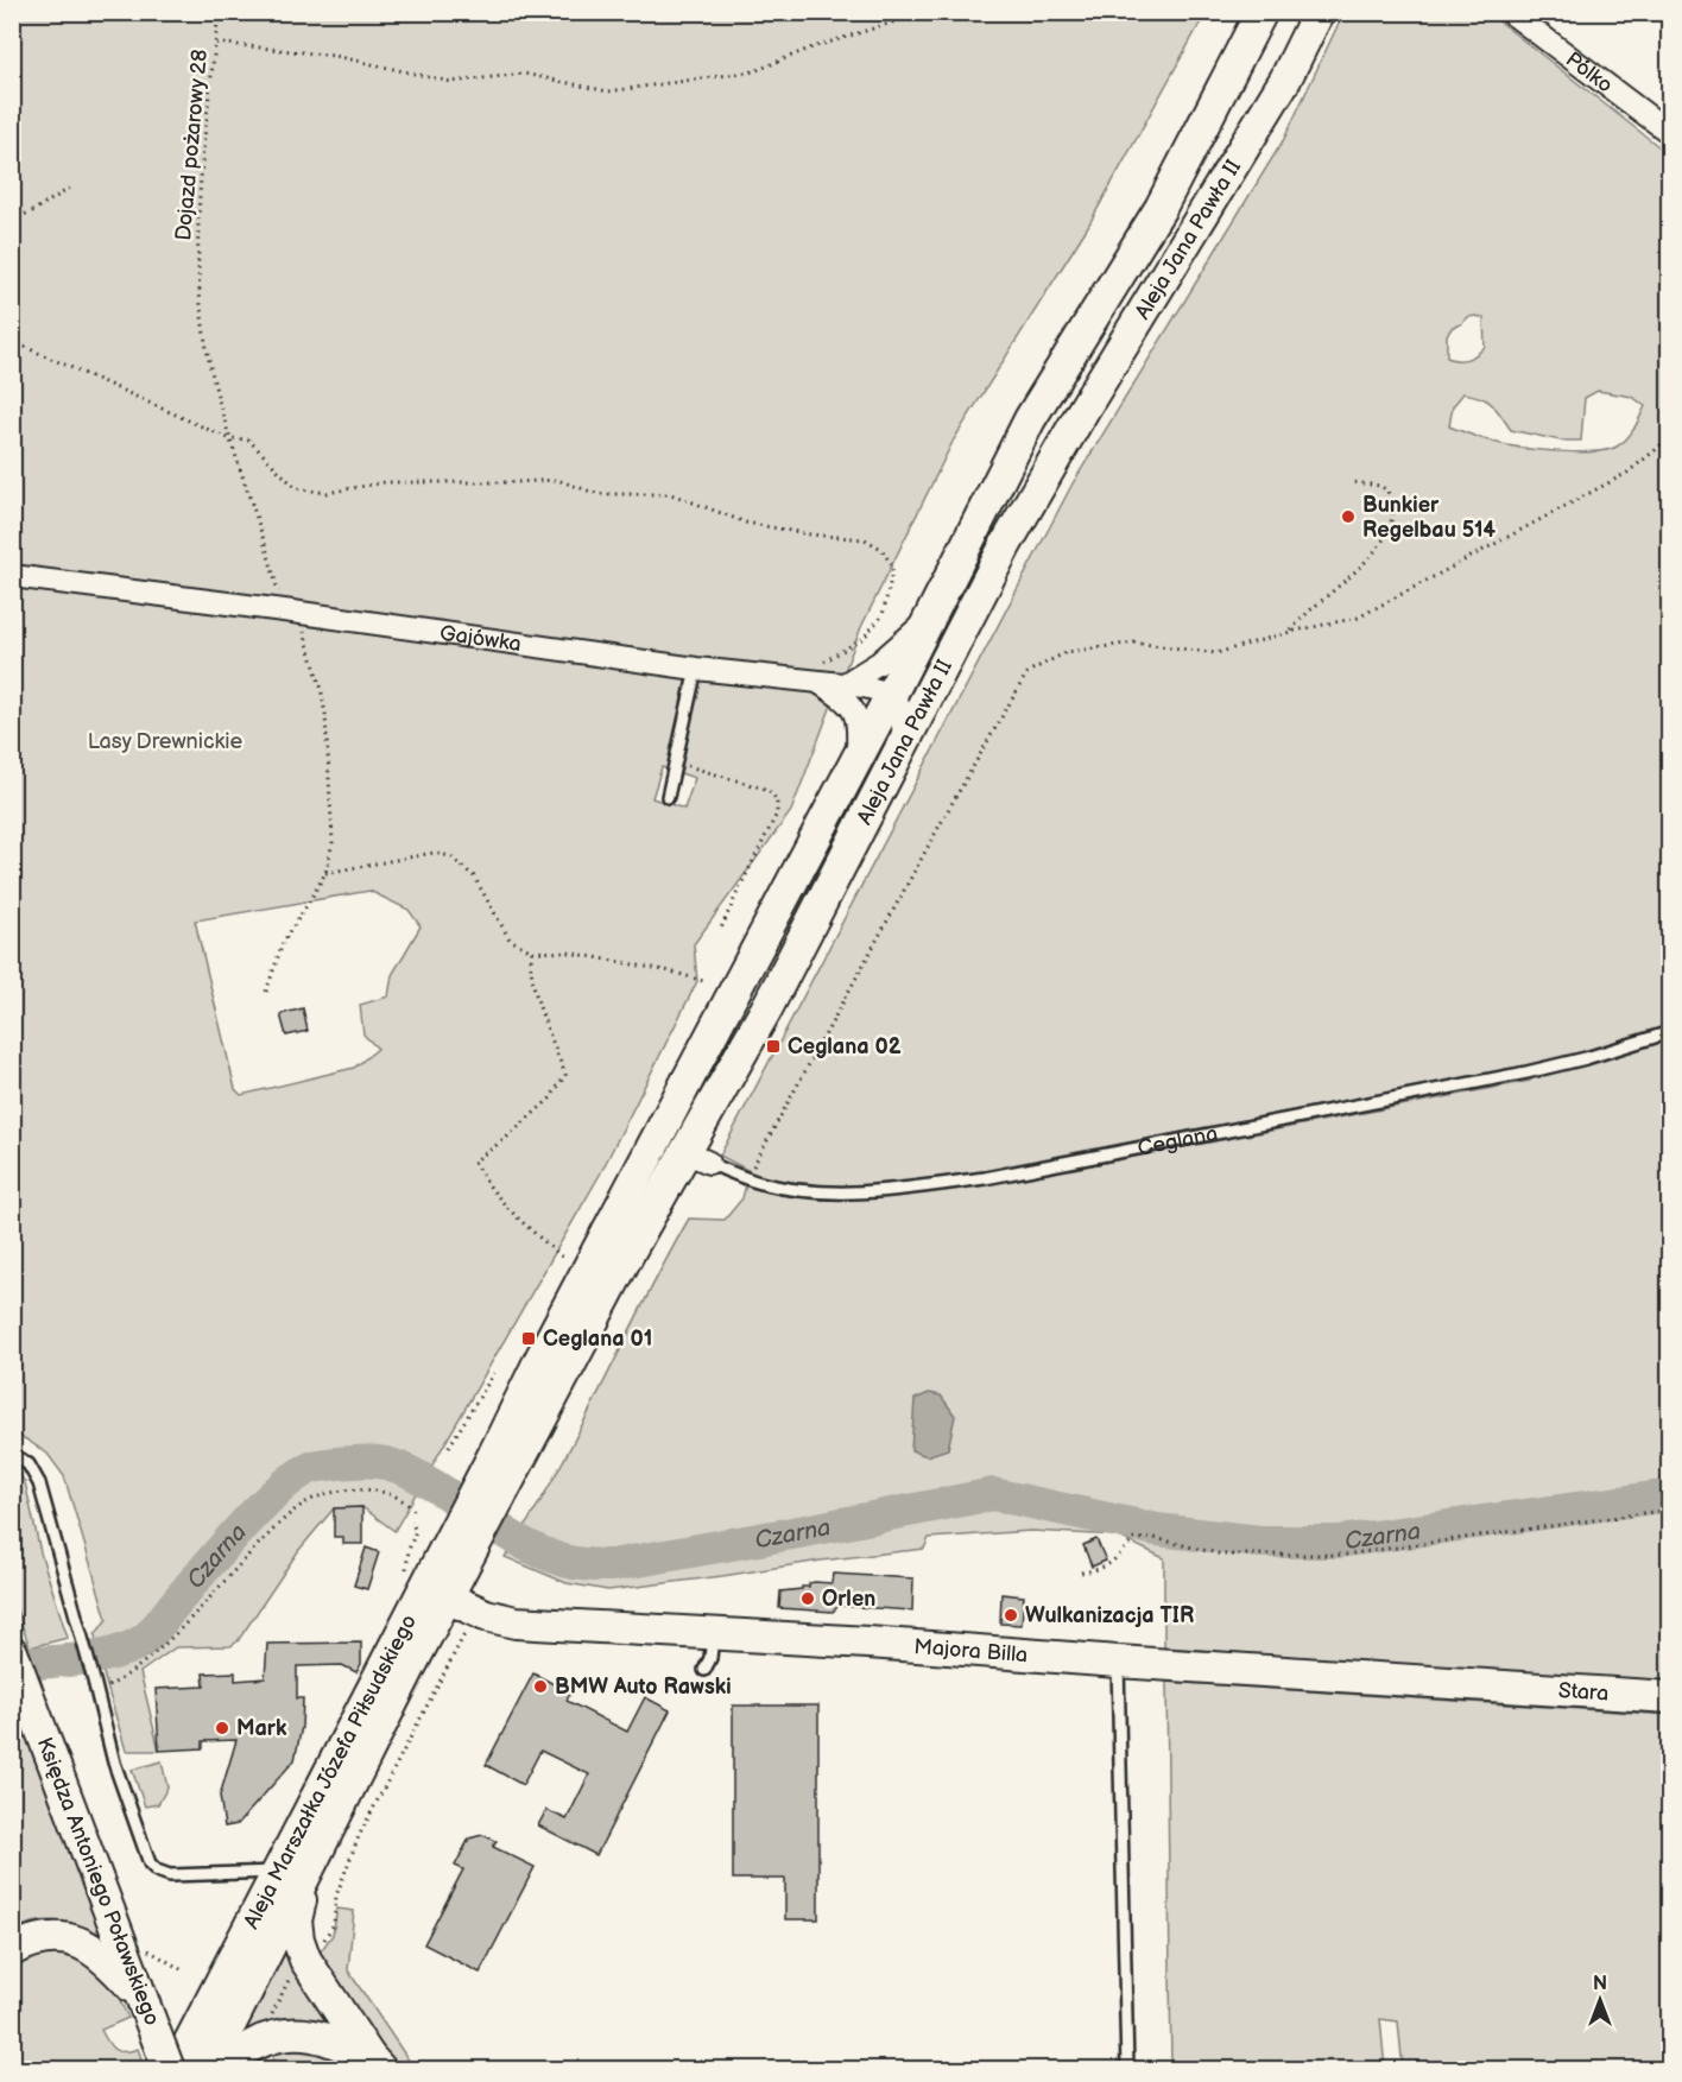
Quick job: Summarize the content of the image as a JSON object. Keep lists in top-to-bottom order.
{
  "streets": {
    "main road": [
      "Aleja Jana Pawła II",
      "Majora Billa",
      "Stara",
      "Aleja Marszałka Józefa Piłsudskiego",
      "Księdza Antoniego Poławskiego"
    ],
    "street": ["Pólko", "Gajówka"],
    "lane": ["Ceglana"],
    "path": ["Dojazd pożarowy 28"]
  },
  "crossings": [
    ["Dojazd pożarowy 28", "Gajówka"],
    ["Aleja Jana Pawła II", "Gajówka"],
    ["Aleja Jana Pawła II", "Ceglana"],
    ["Aleja Jana Pawła II", "Aleja Marszałka Józefa Piłsudskiego"],
    ["Majora Billa", "Stara"],
    ["Majora Billa", "Aleja Marszałka Józefa Piłsudskiego"]
  ],
  "water": ["Czarna"],
  "parks": ["Lasy Drewnickie"],
  "places": {
    "other": [
      "Bunkier Regelbau 514",
      "Orlen",
      "Wulkanizacja TIR",
      "BMW Auto Rawski",
      "Mark"
    ],
    "transit": ["Ceglana 02", "Ceglana 01"]
  },
  "north": "top"
}
